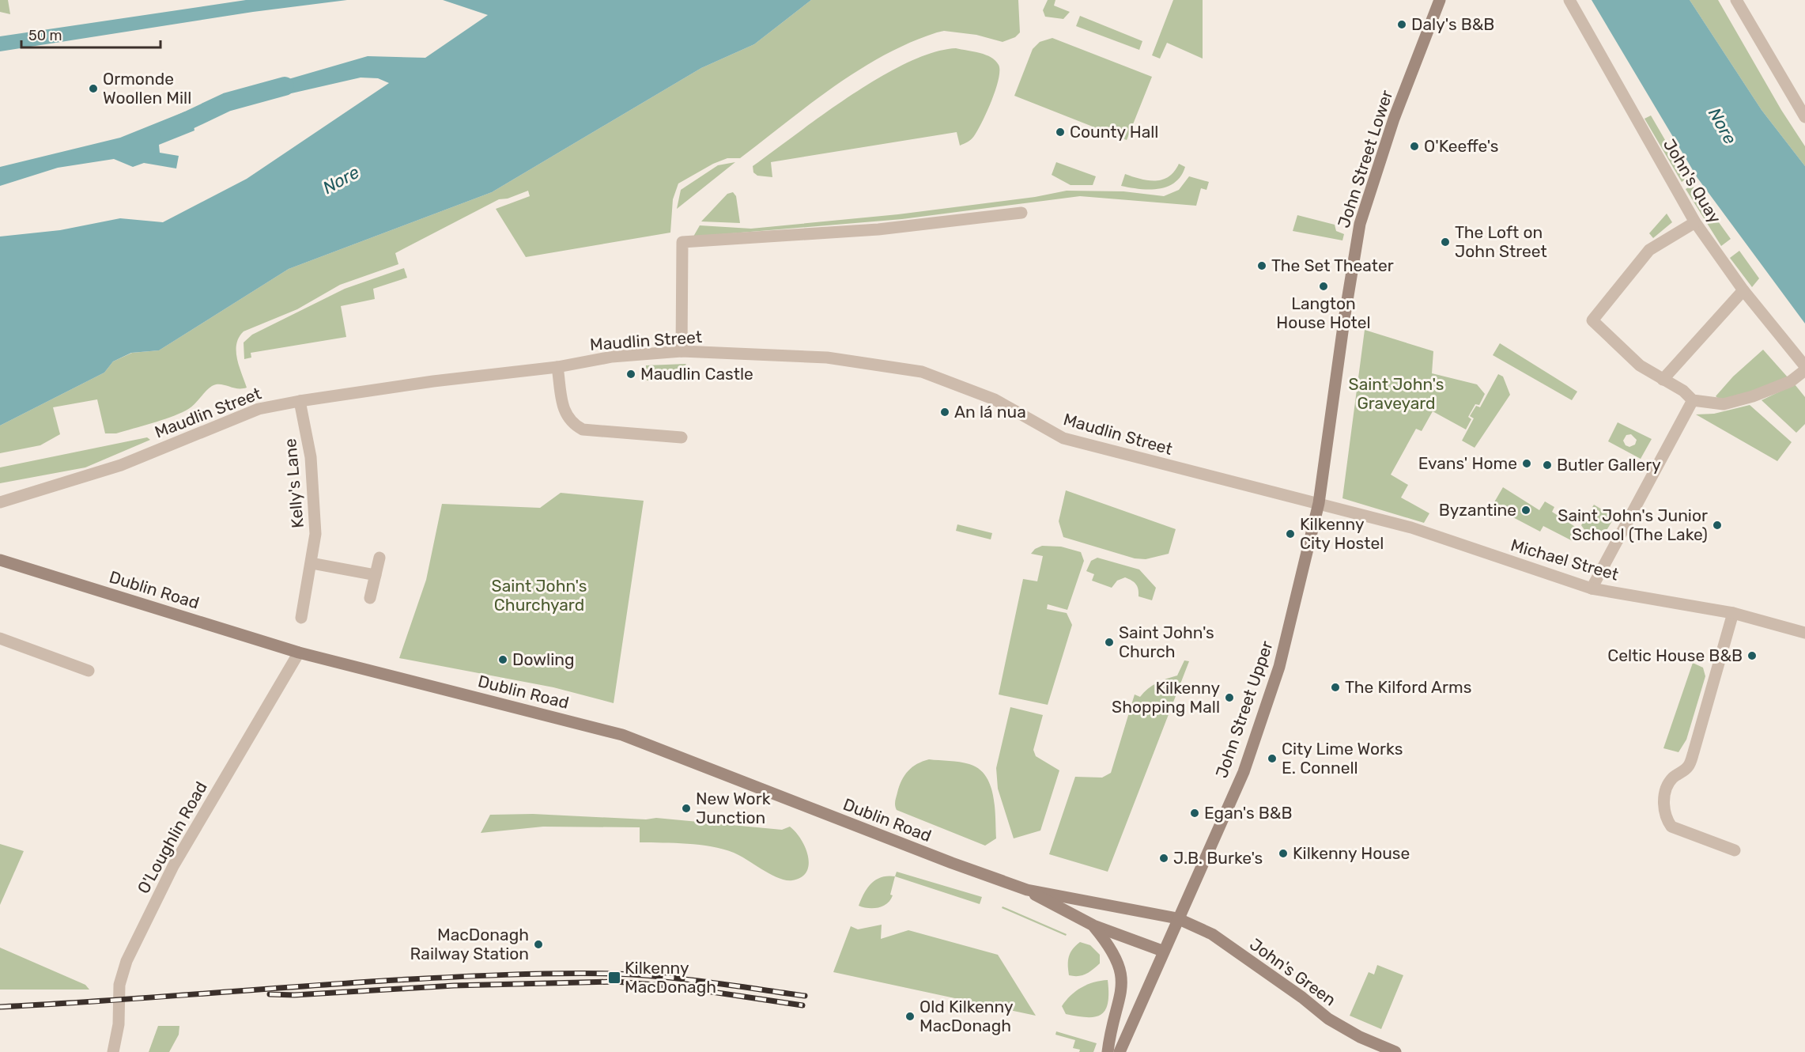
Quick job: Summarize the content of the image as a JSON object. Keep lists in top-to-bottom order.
{
  "streets": {
    "main road": [
      "John Street Lower",
      "Dublin Road",
      "John Street Upper",
      "John's Green"
    ],
    "street": [
      "John's Quay",
      "Maudlin Street",
      "Kelly's Lane",
      "Michael Street",
      "O'Loughlin Road"
    ]
  },
  "crossings": [
    ["John Street Lower", "Maudlin Street"],
    ["John Street Lower", "Michael Street"],
    ["John Street Lower", "John Street Upper"],
    ["Maudlin Street", "Kelly's Lane"],
    ["Maudlin Street", "Michael Street"],
    ["Maudlin Street", "John Street Upper"],
    ["Michael Street", "John Street Upper"],
    ["Dublin Road", "John Street Upper"],
    ["Dublin Road", "O'Loughlin Road"],
    ["Dublin Road", "John's Green"],
    ["John Street Upper", "John's Green"]
  ],
  "water": ["Nore"],
  "parks": ["Saint John's Graveyard", "Saint John's Churchyard"],
  "places": {
    "other": [
      "Daly's B&B",
      "Ormonde Woollen Mill",
      "County Hall",
      "O'Keeffe's",
      "The Loft on John Street",
      "The Set Theater",
      "Langton House Hotel",
      "Maudlin Castle",
      "An lá nua",
      "Evans' Home",
      "Butler Gallery",
      "Byzantine",
      "Saint John's Junior School (The Lake)",
      "Kilkenny City Hostel",
      "Saint John's Church",
      "Celtic House B&B",
      "Dowling",
      "The Kilford Arms",
      "Kilkenny Shopping Mall",
      "City Lime Works E. Connell",
      "New Work Junction",
      "Egan's B&B",
      "Kilkenny House",
      "J.B. Burke's",
      "MacDonagh Railway Station",
      "Old Kilkenny MacDonagh"
    ],
    "transit": ["Kilkenny MacDonagh"]
  },
  "scale_bar": "50 m"
}
